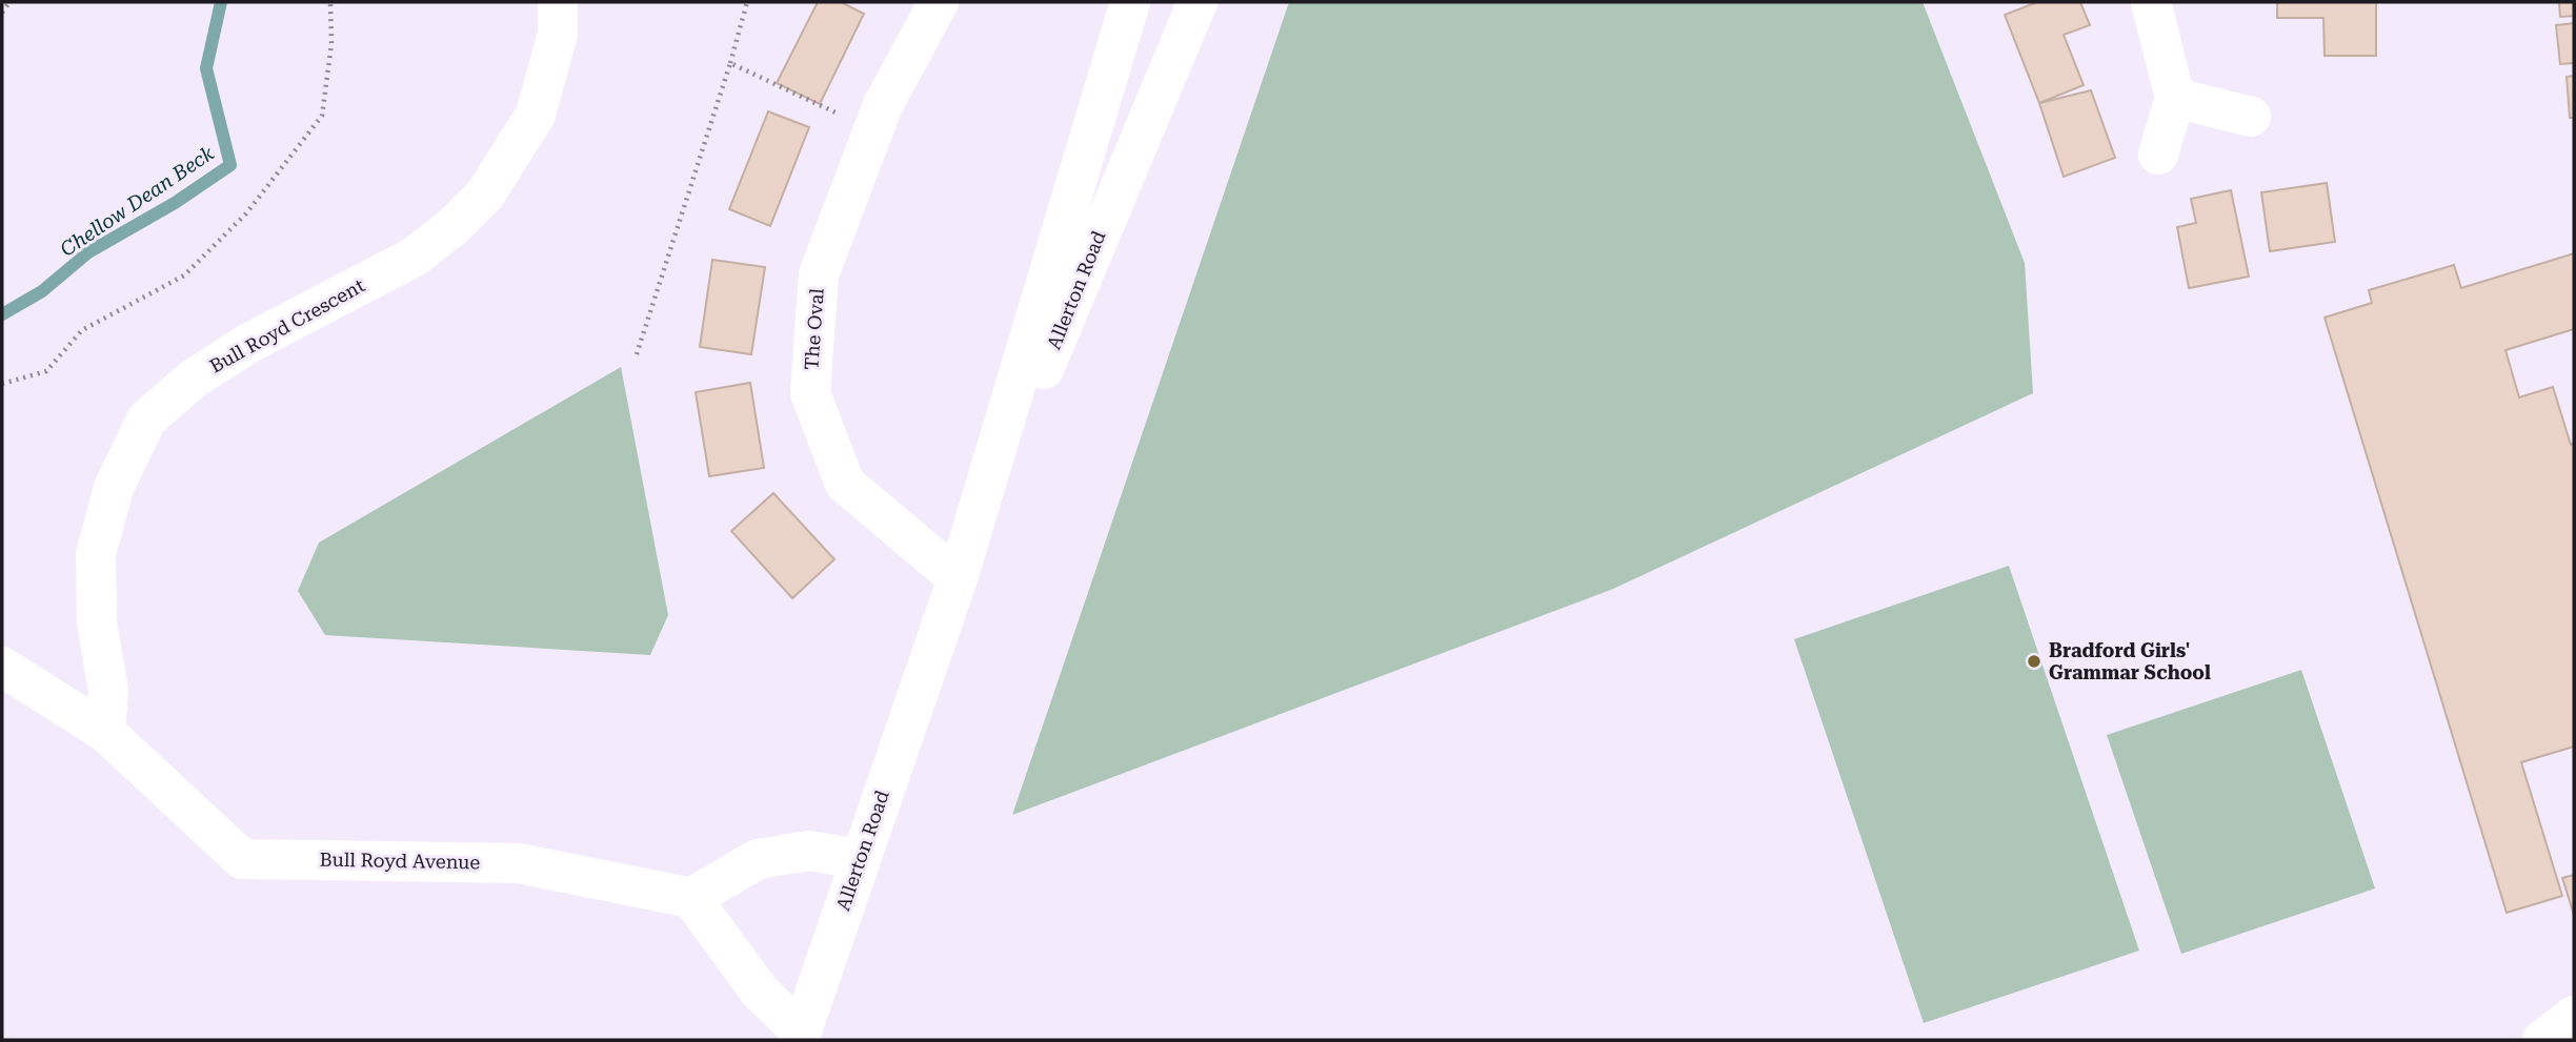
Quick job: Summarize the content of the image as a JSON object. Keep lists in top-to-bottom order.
{
  "streets": {
    "street": [
      "Allerton Road",
      "Bull Royd Crescent",
      "The Oval",
      "Bull Royd Avenue"
    ]
  },
  "crossings": [
    ["Allerton Road", "The Oval"],
    ["Bull Royd Crescent", "Bull Royd Avenue"]
  ],
  "water": ["Chellow Dean Beck"],
  "places": ["Bradford Girls' Grammar School"]
}
